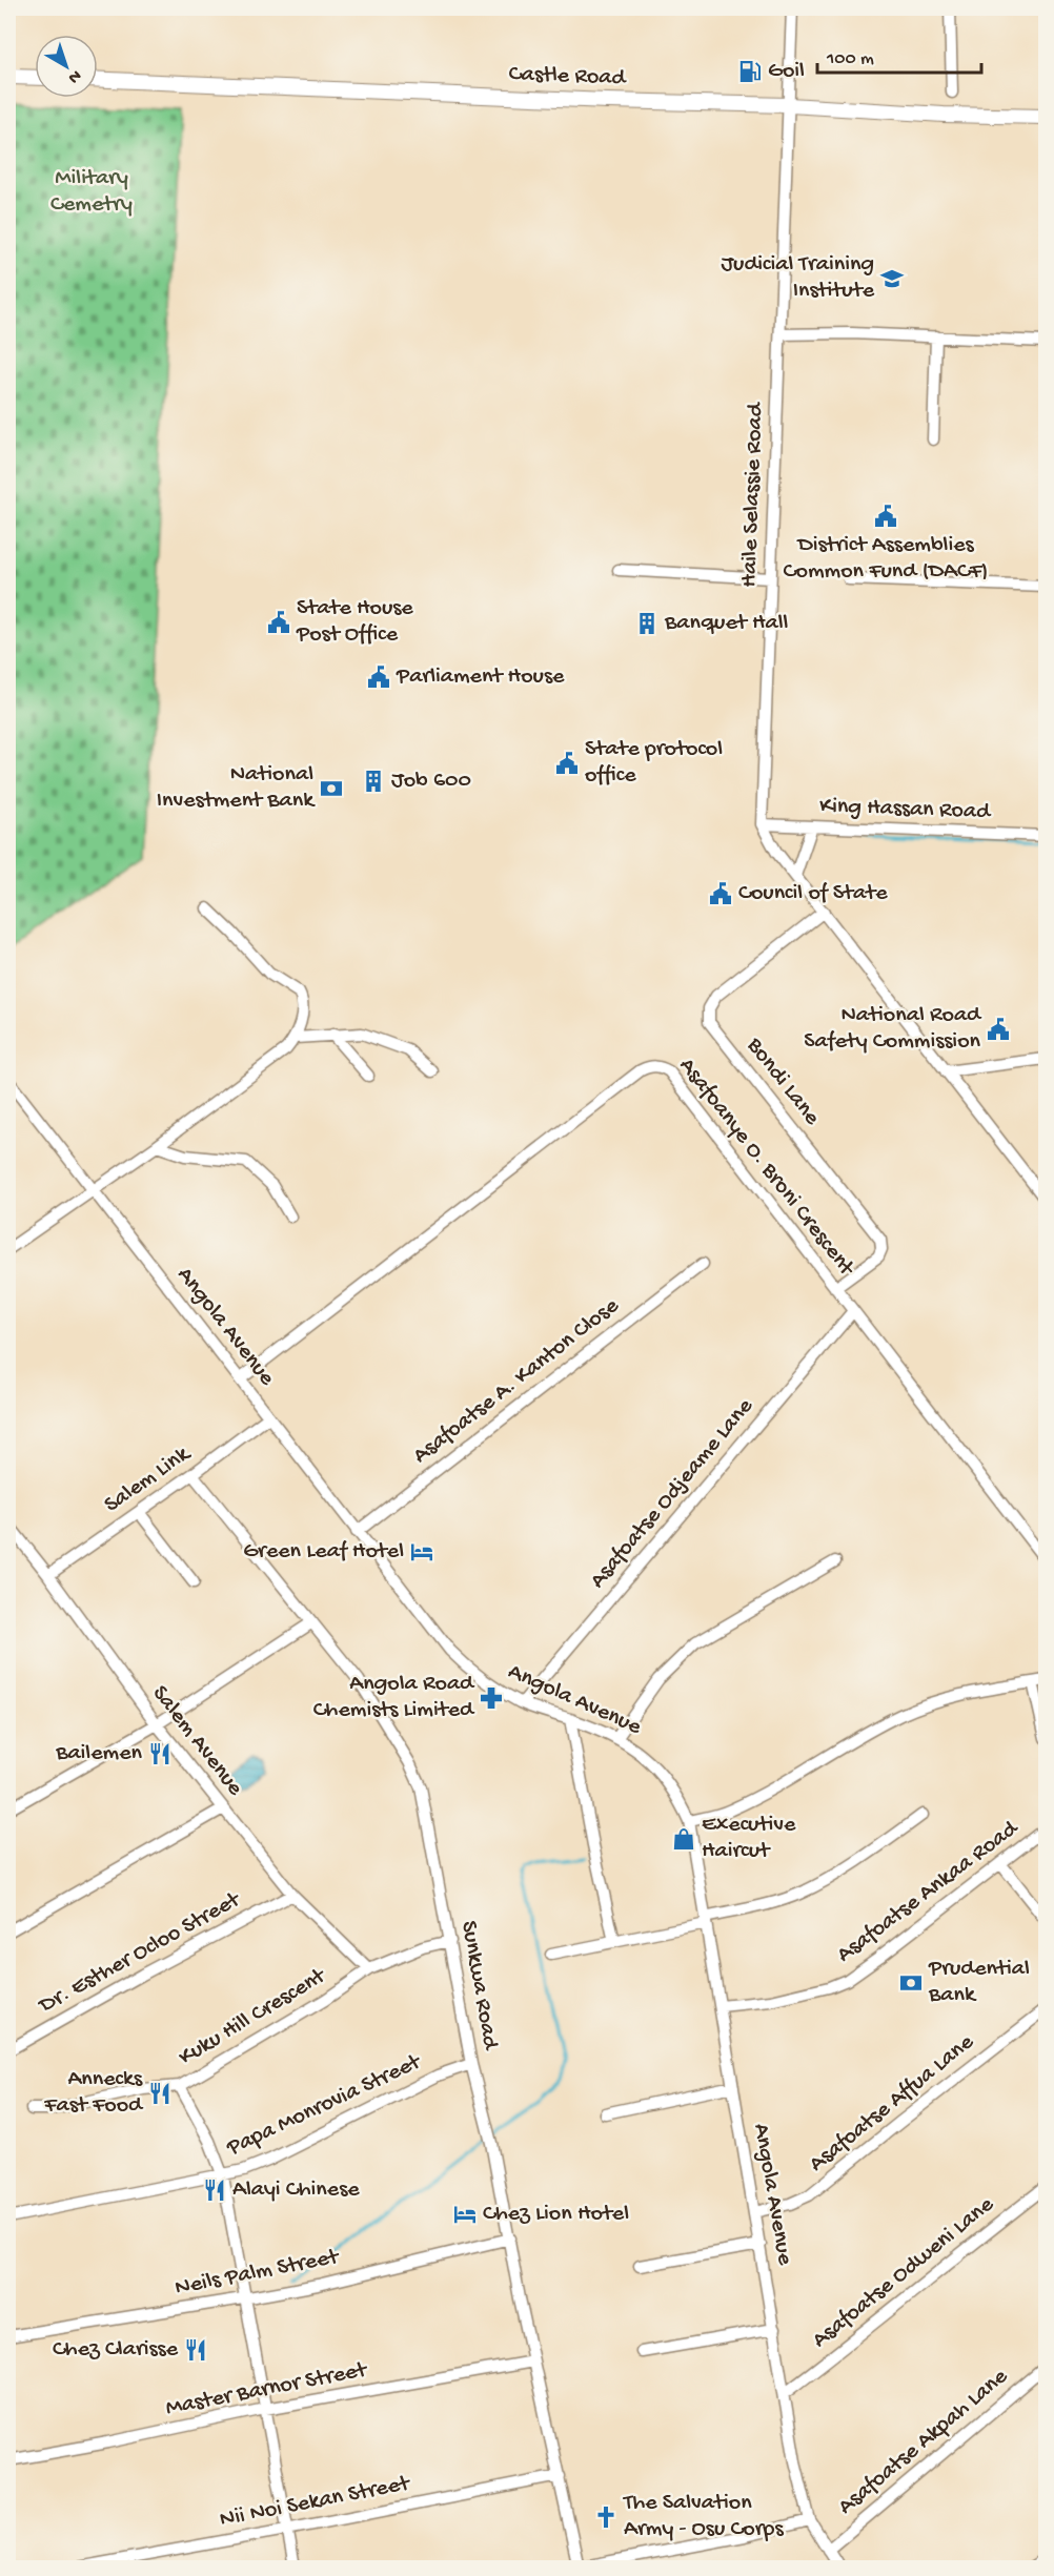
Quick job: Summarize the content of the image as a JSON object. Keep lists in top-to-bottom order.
{
  "streets": {
    "main road": ["Castle Road"],
    "street": [
      "Haile Selassie Road",
      "King Hassan Road",
      "Bondi Lane",
      "Asafoanye O. Broni Crescent",
      "Angola Avenue",
      "Asafoatse A. Kanton Close",
      "Salem Link",
      "Asafoatse Odjeame Lane",
      "Salem Avenue",
      "Asafoatse Ankaa Road",
      "Dr. Esther Ocloo Street",
      "Sunkwa Road",
      "Kuku Hill Crescent",
      "Asafoatse Affua Lane",
      "Papa Monrovia Street",
      "Neils Palm Street",
      "Asafoatse Odweni Lane",
      "Master Barnor Street",
      "Asafoatse Akpah Lane",
      "Nii Noi Sekan Street"
    ]
  },
  "crossings": [
    ["Castle Road", "Haile Selassie Road"],
    ["Haile Selassie Road", "King Hassan Road"],
    ["Bondi Lane", "Asafoanye O. Broni Crescent"],
    ["Asafoanye O. Broni Crescent", "Angola Avenue"],
    ["Asafoanye O. Broni Crescent", "Asafoatse Odjeame Lane"],
    ["Angola Avenue", "Asafoatse A. Kanton Close"],
    ["Angola Avenue", "Salem Link"],
    ["Angola Avenue", "Asafoatse Odjeame Lane"],
    ["Angola Avenue", "Asafoatse Ankaa Road"],
    ["Angola Avenue", "Asafoatse Affua Lane"],
    ["Angola Avenue", "Asafoatse Odweni Lane"],
    ["Angola Avenue", "Asafoatse Akpah Lane"],
    ["Salem Link", "Salem Avenue"],
    ["Salem Link", "Sunkwa Road"],
    ["Salem Avenue", "Dr. Esther Ocloo Street"],
    ["Salem Avenue", "Kuku Hill Crescent"],
    ["Sunkwa Road", "Kuku Hill Crescent"],
    ["Sunkwa Road", "Papa Monrovia Street"],
    ["Sunkwa Road", "Neils Palm Street"],
    ["Sunkwa Road", "Master Barnor Street"],
    ["Sunkwa Road", "Nii Noi Sekan Street"]
  ],
  "parks": ["Military Cemetry"],
  "places": {
    "fuel station": ["Goil"],
    "school or university": ["Judicial Training Institute"],
    "public building": [
      "District Assemblies Common Fund (DACF)",
      "State House Post Office",
      "Parliament House",
      "State protocol office",
      "Council of State",
      "National Road Safety Commission"
    ],
    "building": ["Banquet Hall", "Job 600"],
    "bank": ["National Investment Bank", "Prudential Bank"],
    "hotel": ["Green Leaf Hotel", "Chez Lion Hotel"],
    "pharmacy": ["Angola Road Chemists Limited"],
    "restaurant": [
      "Bailemen",
      "Annecks Fast Food",
      "Alayi Chinese",
      "Chez Clarisse"
    ],
    "shop": ["Executive Haircut"],
    "church": ["The Salvation Army - Osu Corps"]
  },
  "scale_bar": "100 m",
  "north": "bottom right"
}
